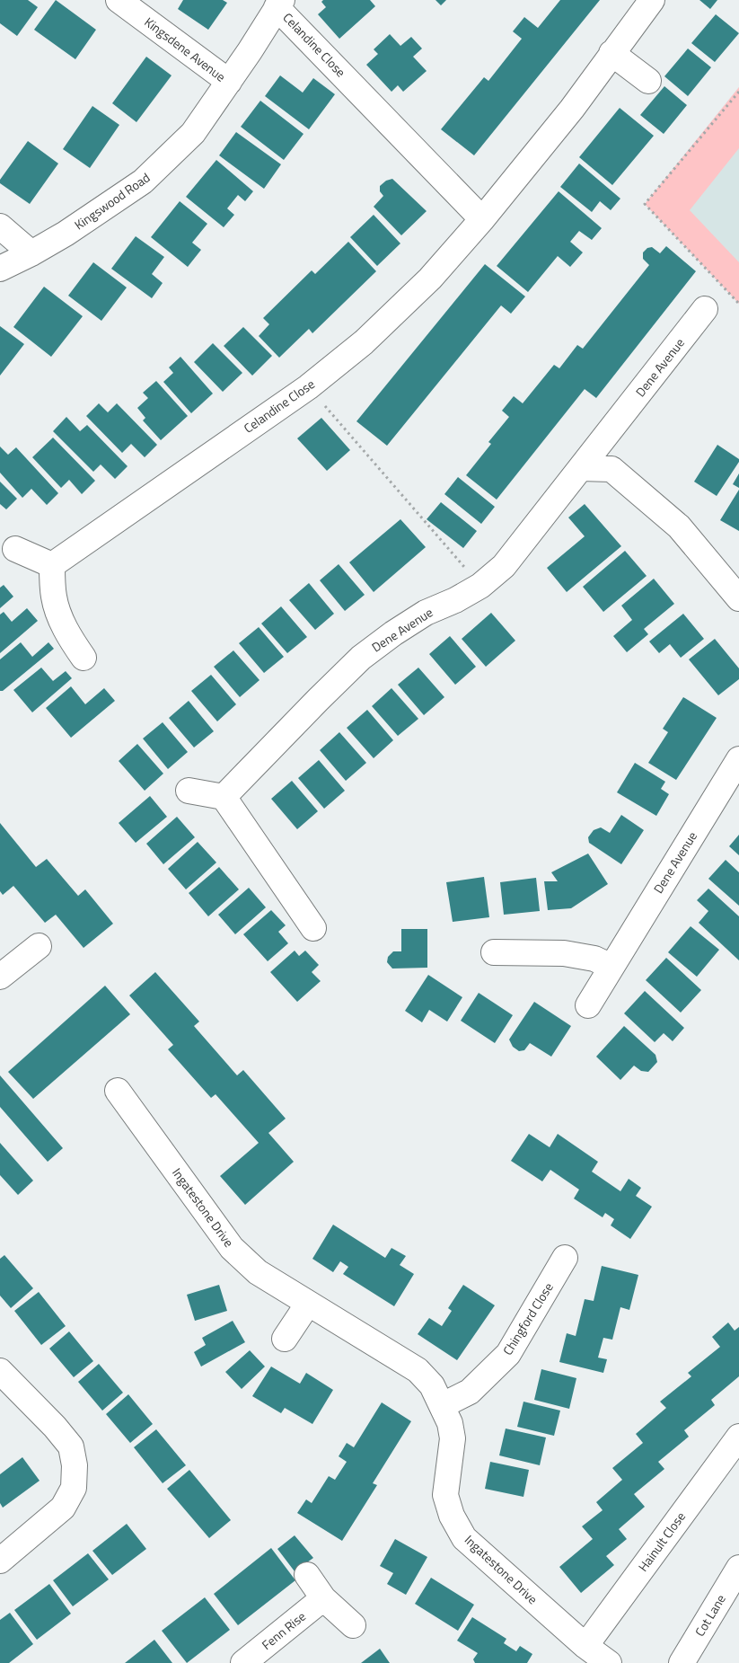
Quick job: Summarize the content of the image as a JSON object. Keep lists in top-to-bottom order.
{
  "streets": {
    "street": [
      "Celandine Close",
      "Kingsdene Avenue",
      "Kingswood Road",
      "Dene Avenue",
      "Ingatestone Drive",
      "Chingford Close",
      "Hainult Close",
      "Cot Lane",
      "Fenn Rise"
    ]
  },
  "crossings": [
    ["Celandine Close", "Kingswood Road"],
    ["Kingsdene Avenue", "Kingswood Road"],
    ["Ingatestone Drive", "Chingford Close"],
    ["Ingatestone Drive", "Hainult Close"]
  ]
}
